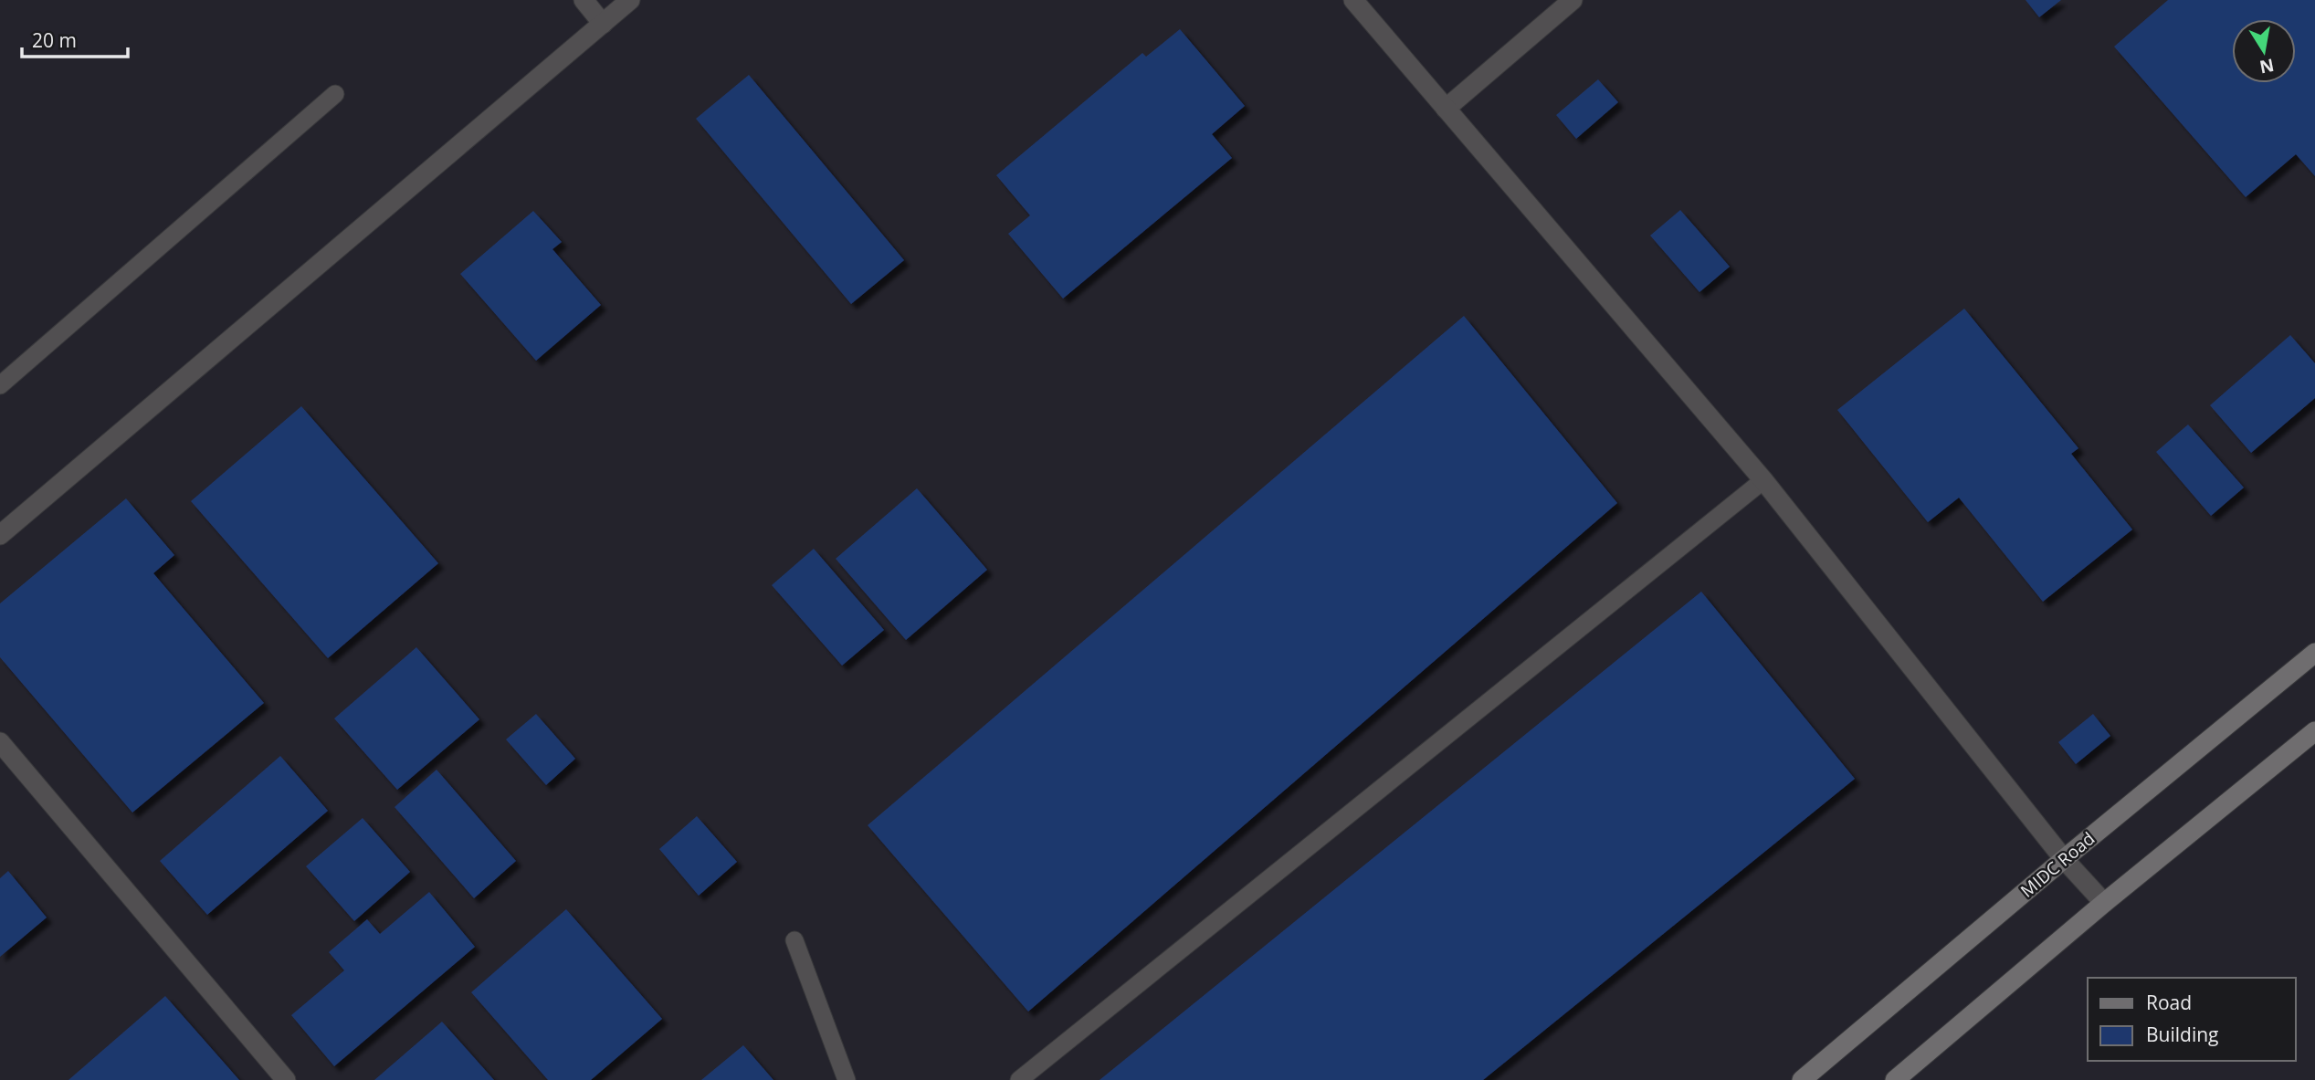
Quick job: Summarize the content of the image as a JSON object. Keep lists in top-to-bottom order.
{
  "streets": {
    "main road": ["MIDC Road"]
  },
  "legend": ["Road", "Building"],
  "scale_bar": "20 m",
  "north": "bottom"
}
